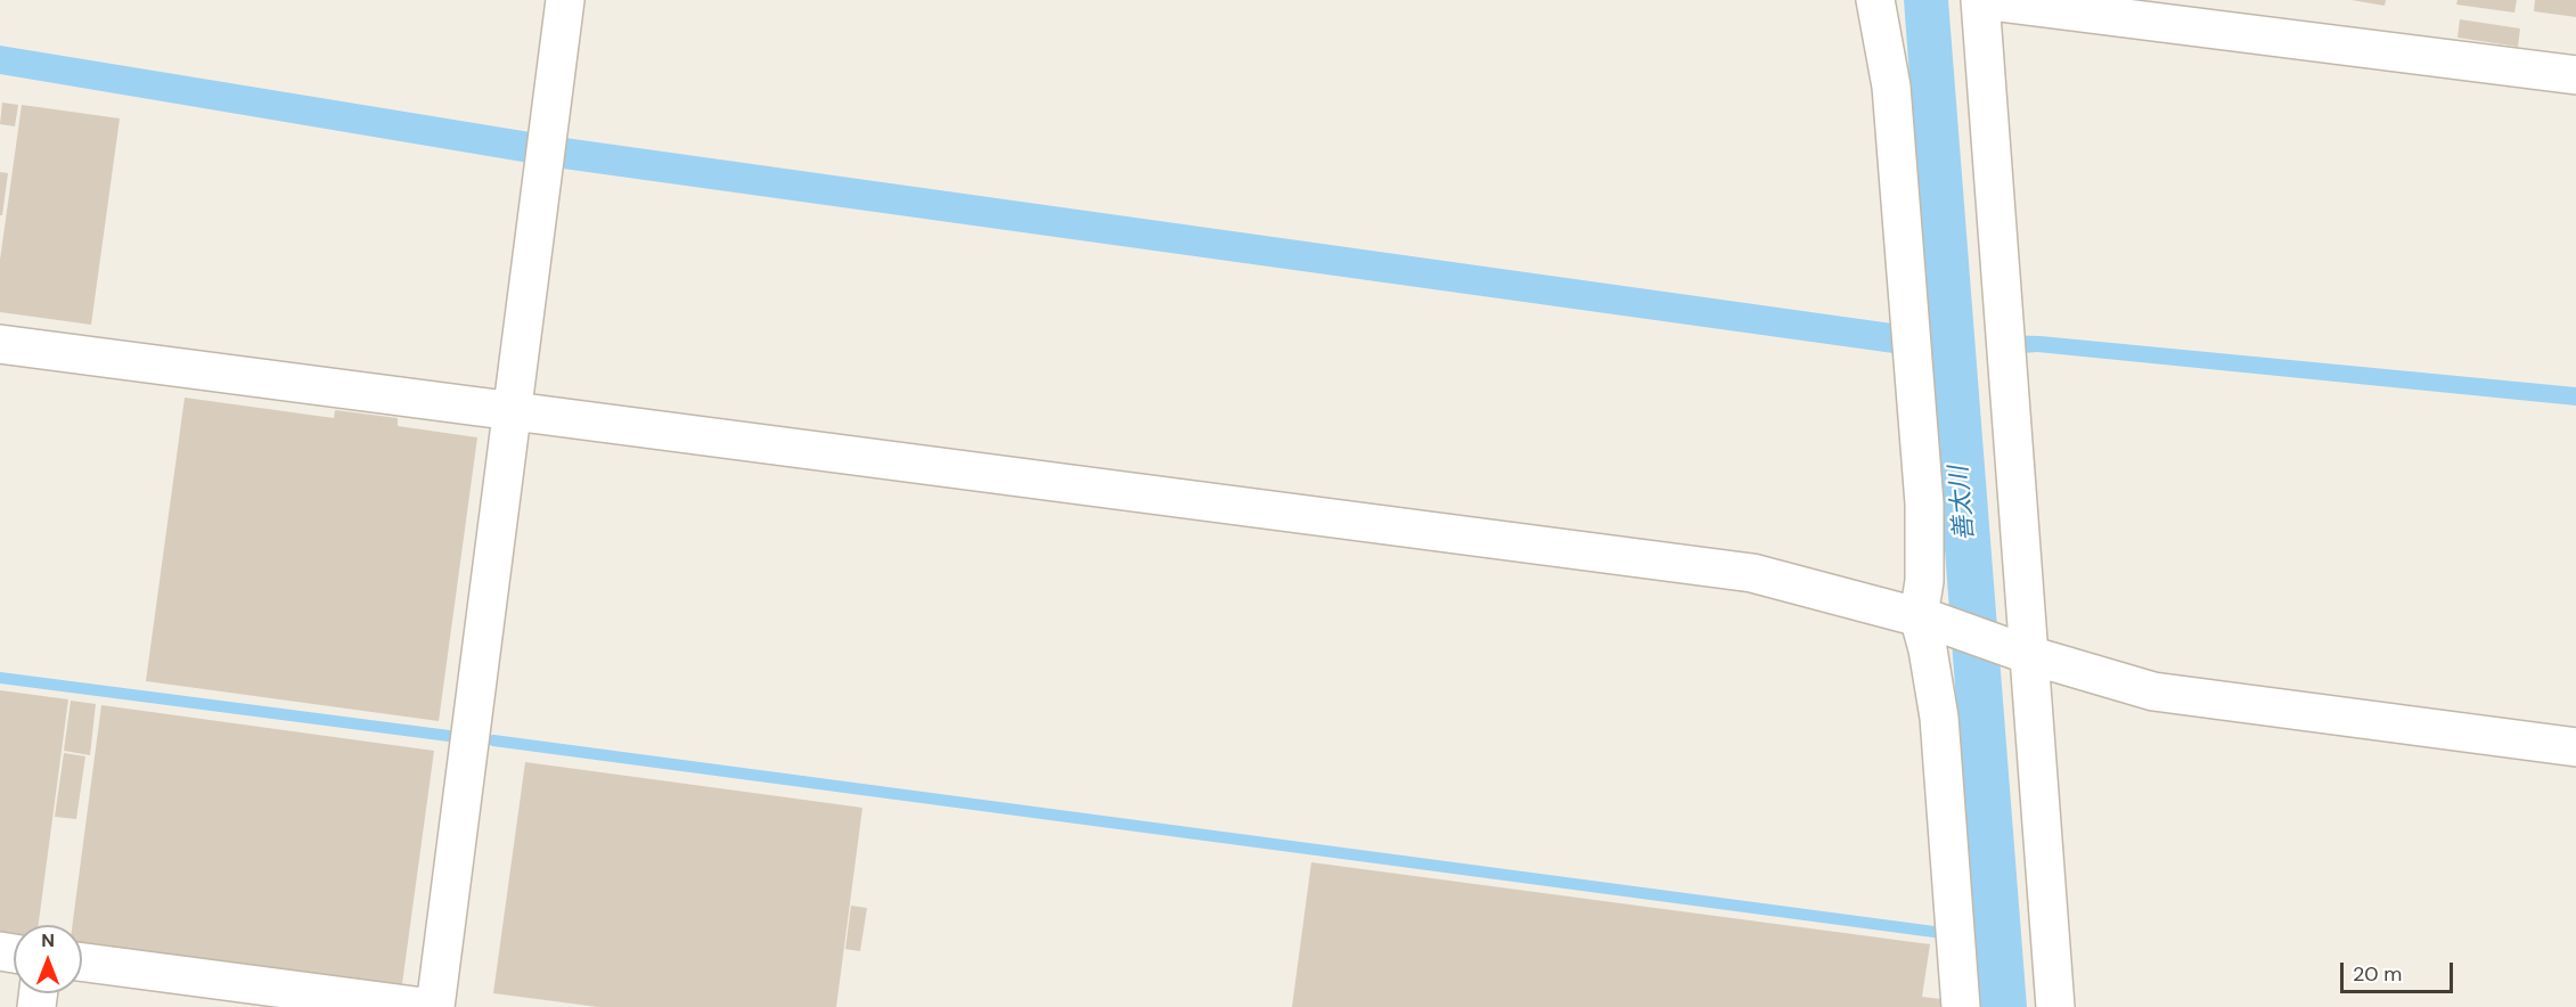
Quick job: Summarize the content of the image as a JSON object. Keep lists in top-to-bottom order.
{
  "water": ["善太川"],
  "scale_bar": "20 m",
  "north": "top"
}
